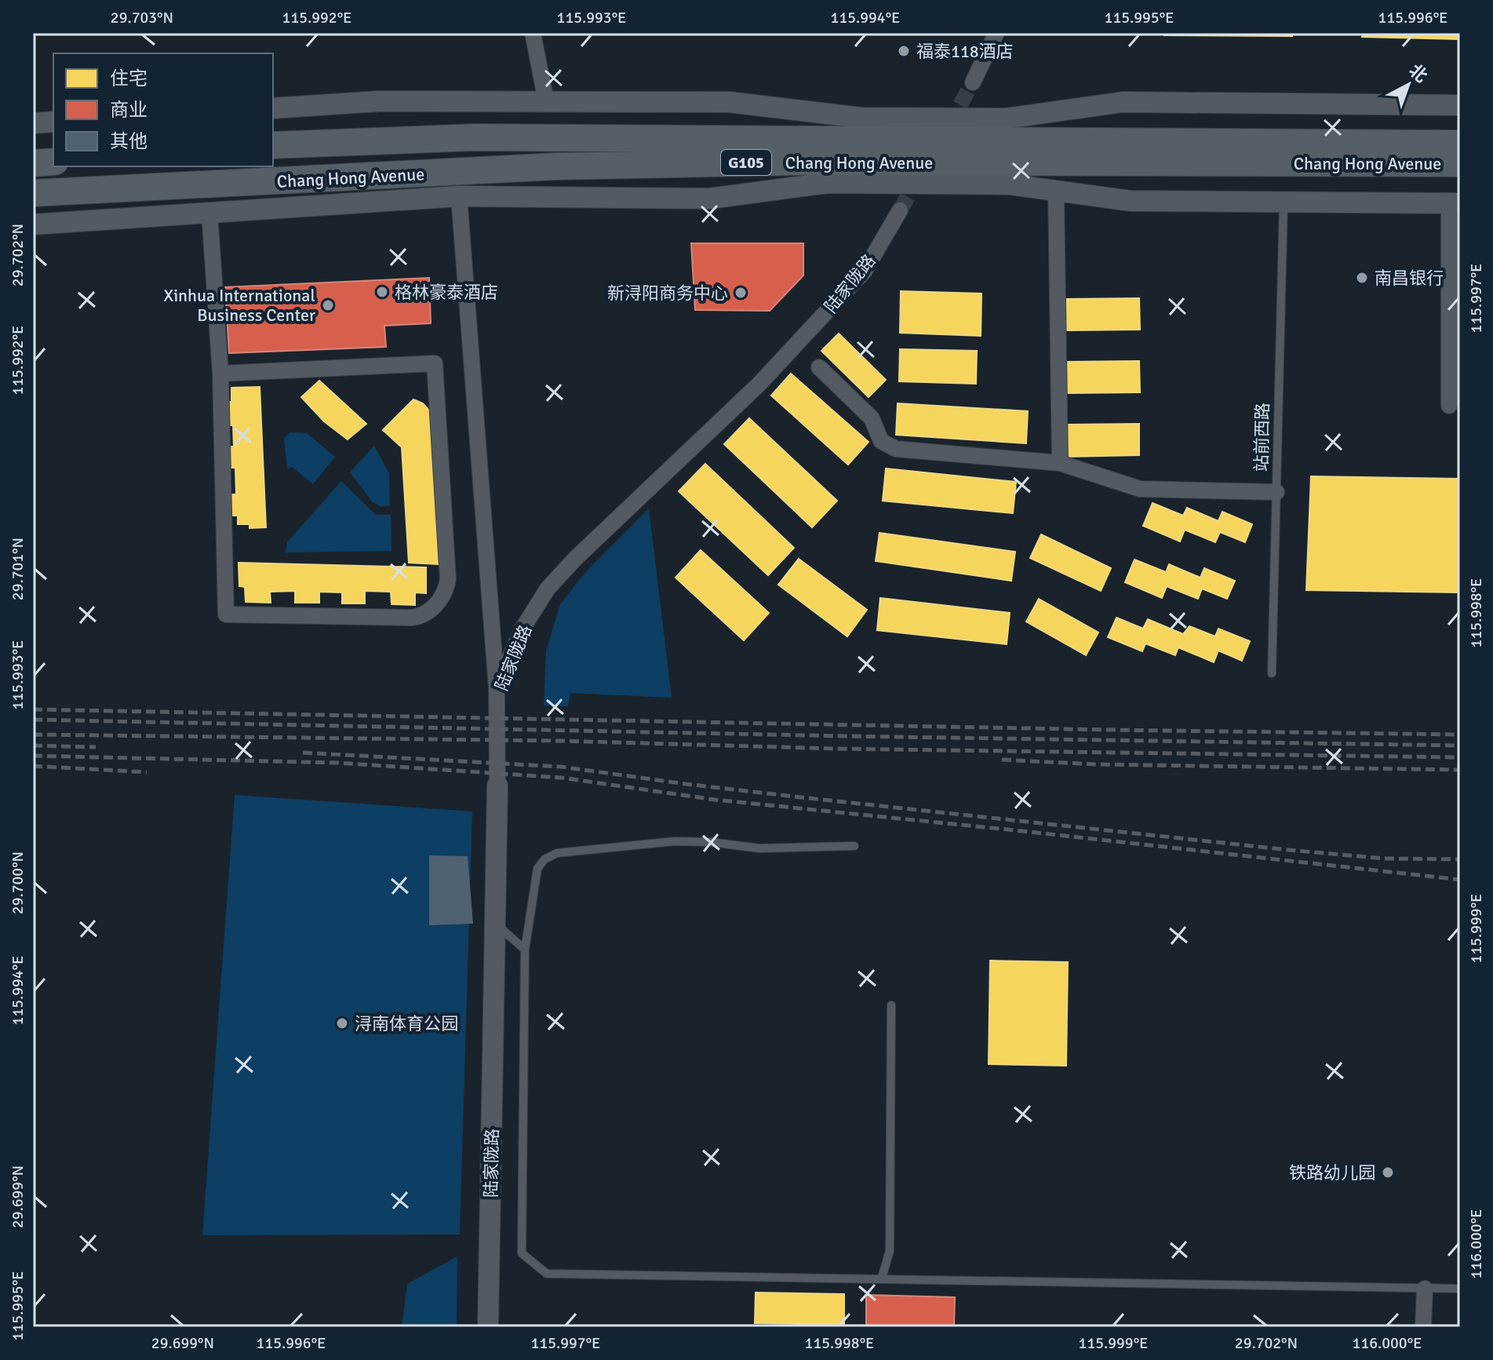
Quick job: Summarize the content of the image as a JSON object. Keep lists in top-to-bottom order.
{
  "streets": {
    "highway": ["G105", "Chang Hong Avenue"],
    "street": ["陆家陇路"],
    "lane": ["站前西路"]
  },
  "places": [
    "福泰118酒店",
    "南昌银行",
    "格林豪泰酒店",
    "新浔阳商务中心",
    "Xinhua International Business Center",
    "浔南体育公园",
    "铁路幼儿园"
  ],
  "legend": ["住宅", "商业", "其他"],
  "north": "top right",
  "coordinates": [
    "29.703°N",
    "115.992°E",
    "115.993°E",
    "115.994°E",
    "115.995°E",
    "115.996°E",
    "29.702°N",
    "115.997°E",
    "29.701°N",
    "115.998°E",
    "29.700°N",
    "115.999°E",
    "29.699°N",
    "116.000°E"
  ]
}
